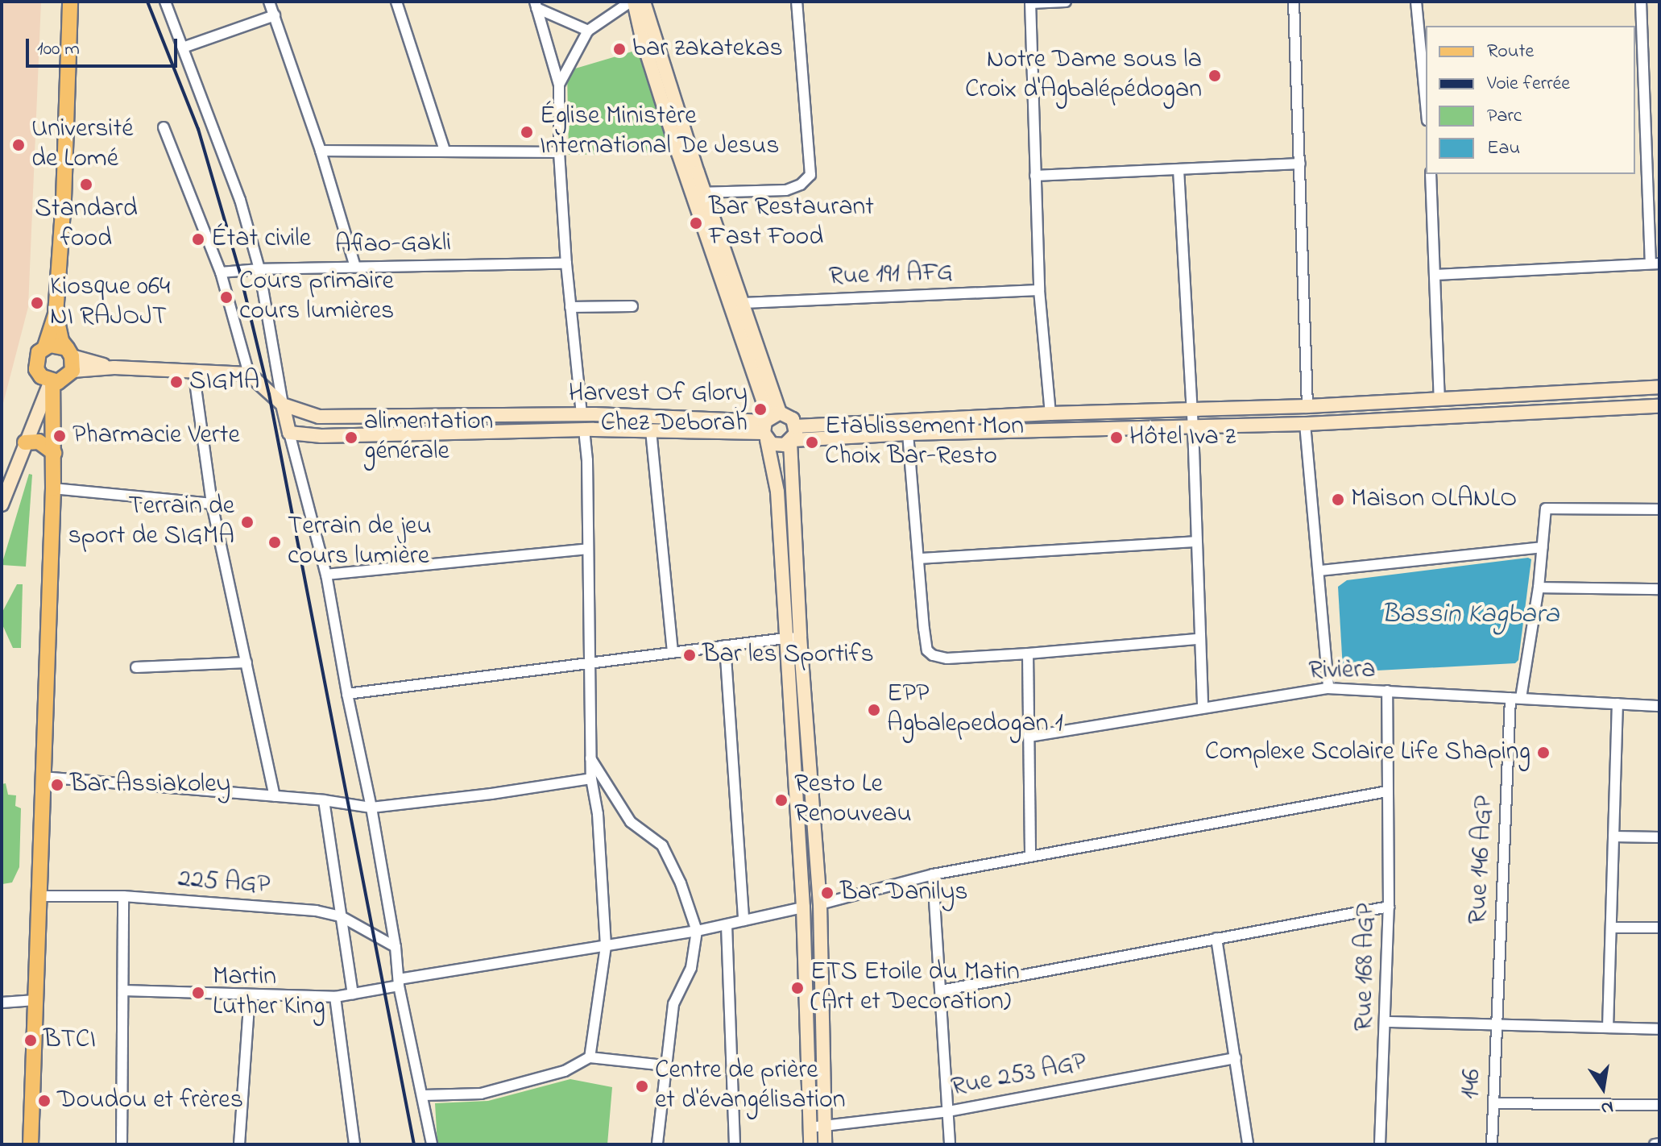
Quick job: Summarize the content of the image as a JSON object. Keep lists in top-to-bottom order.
{
  "streets": {
    "street": [
      "Aflao-Gakli",
      "Rue 191 AFG",
      "Rivièra",
      "Rue 146 AGP",
      "225 AGP",
      "Rue 168 AGP",
      "Rue 253 AGP",
      "146"
    ]
  },
  "crossings": [
    ["Rivièra", "Rue 146 AGP"],
    ["Rivièra", "Rue 168 AGP"],
    ["Rue 146 AGP", "146"]
  ],
  "water": ["Bassin Kagbara"],
  "places": [
    "bar zakatekas",
    "Notre Dame sous la Croix d'Agbalépédogan",
    "Église Ministère International De Jesus",
    "Université de Lomé",
    "Standard food",
    "Bar Restaurant Fast Food",
    "État civile",
    "Cours primaire cours lumières",
    "Kiosque 064 NI RAJOJT",
    "SIGMA",
    "Harvest Of Glory Chez Deborah",
    "Pharmacie Verte",
    "alimentation générale",
    "Hôtel Iva z",
    "Etablissement Mon Choix Bar-Resto",
    "Maison OLANLO",
    "Terrain de sport de SIGMA",
    "Terrain de jeu cours lumière",
    "Bar les Sportifs",
    "EPP Agbalepedogan 1",
    "Complexe Scolaire Life Shaping",
    "Bar Assiakoley",
    "Resto Le Renouveau",
    "Bar Danilys",
    "ETS Etoile du Matin (Art et Decoration)",
    "Martin Luther King",
    "BTCI",
    "Centre de prière et d'évangélisation",
    "Doudou et frères"
  ],
  "legend": [
    "Route",
    "Voie ferrée",
    "Parc",
    "Eau"
  ],
  "scale_bar": "100 m",
  "north": "bottom"
}
